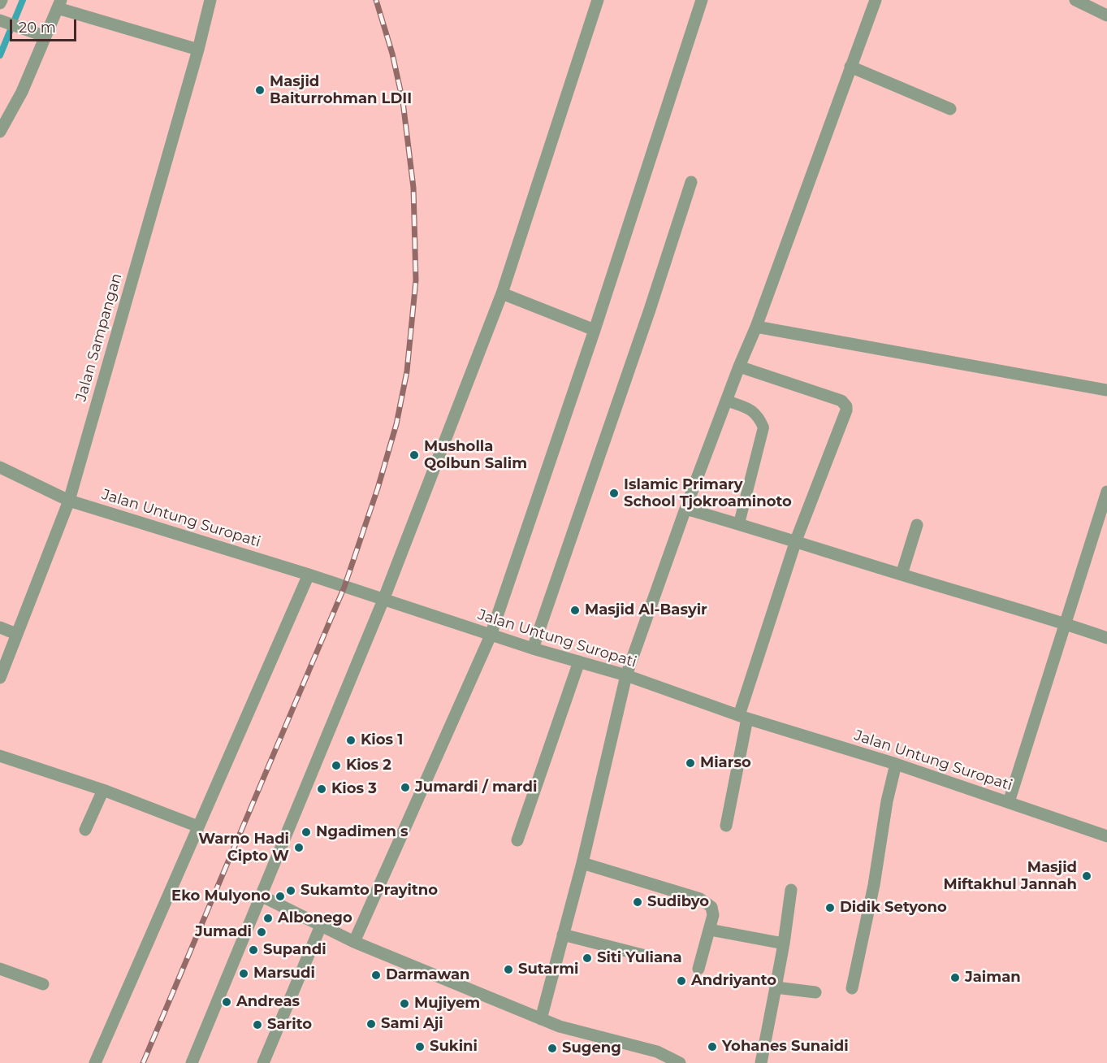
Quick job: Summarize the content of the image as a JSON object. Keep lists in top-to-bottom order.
{
  "streets": {
    "street": ["Jalan Sampangan", "Jalan Untung Suropati"]
  },
  "crossings": [
    ["Jalan Sampangan", "Jalan Untung Suropati"]
  ],
  "places": [
    "Masjid Baiturrohman LDII",
    "Musholla Qolbun Salim",
    "Islamic Primary School Tjokroaminoto",
    "Masjid Al-Basyir",
    "Kios 1",
    "Miarso",
    "Kios 2",
    "Jumardi / mardi",
    "Kios 3",
    "Ngadimen s",
    "Warno Hadi Cipto W",
    "Masjid Miftakhul Jannah",
    "Sukamto Prayitno",
    "Eko Mulyono",
    "Sudibyo",
    "Didik Setyono",
    "Albonego",
    "Jumadi",
    "Supandi",
    "Siti Yuliana",
    "Sutarmi",
    "Marsudi",
    "Darmawan",
    "Jaiman",
    "Andriyanto",
    "Andreas",
    "Mujiyem",
    "Sami Aji",
    "Sarito",
    "Sukini",
    "Yohanes Sunaidi",
    "Sugeng"
  ],
  "scale_bar": "20 m"
}
